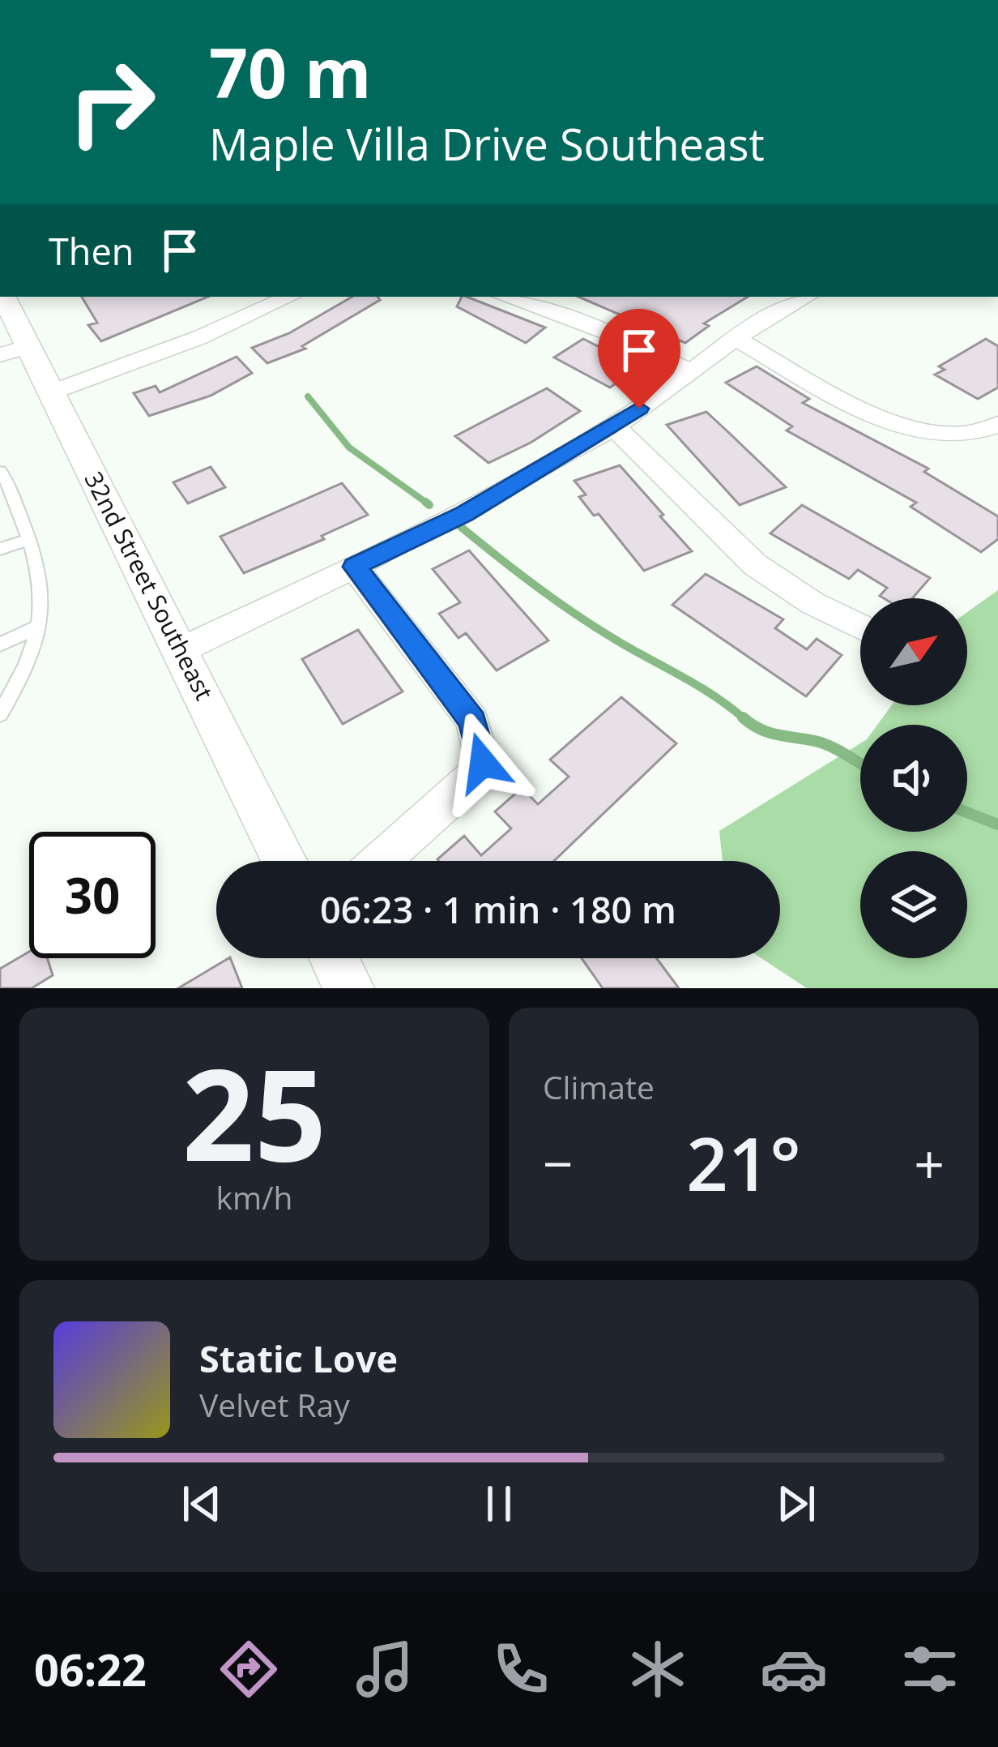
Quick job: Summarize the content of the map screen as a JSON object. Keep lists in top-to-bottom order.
{
  "streets": {
    "street": ["32nd Street Southeast"]
  },
  "north": "top right",
  "page": {
    "turn": ["70 m", "Maple Villa Drive Southeast"],
    "then": "Then",
    "limit": "30",
    "trip": "06:23 · 1 min · 180 m",
    "tile": [
      ["25", "km/h"],
      "Climate"
    ],
    "heat": ["−", "21°", "+"],
    "song": ["Static Love", "Velvet Ray"],
    "tabs": "06:22"
  }
}
